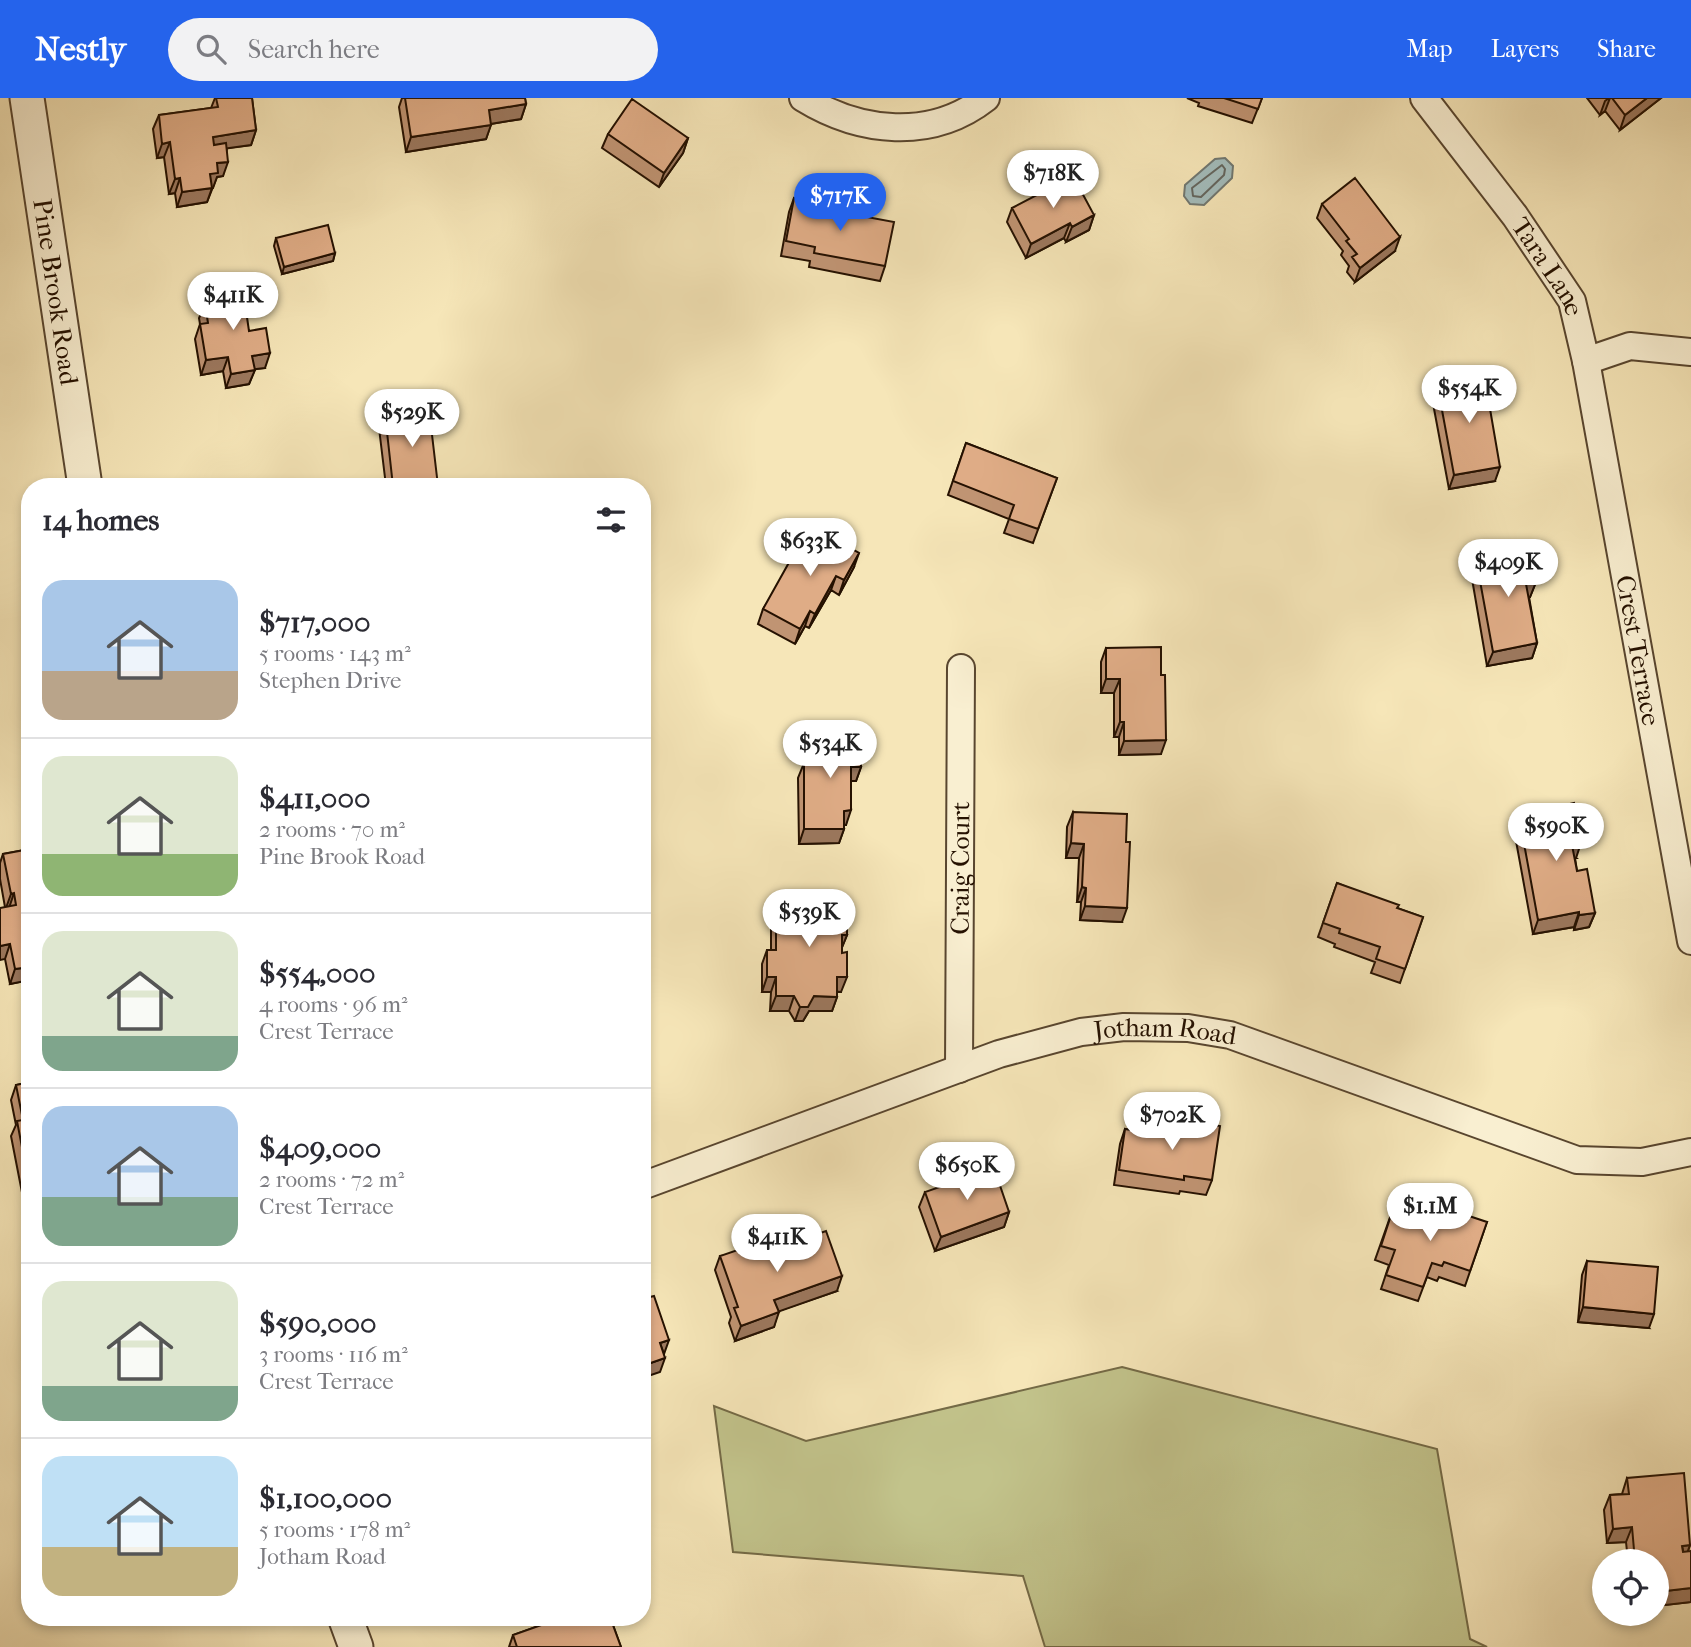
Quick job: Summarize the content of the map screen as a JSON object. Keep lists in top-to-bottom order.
{
  "streets": {
    "street": [
      "Tara Lane",
      "Pine Brook Road",
      "Crest Terrace",
      "Craig Court",
      "Jotham Road"
    ]
  },
  "crossings": [
    ["Tara Lane", "Crest Terrace"],
    ["Craig Court", "Jotham Road"]
  ],
  "page": {
    "header": "Nestly",
    "search": "Search here",
    "nav": ["Map", "Layers", "Share"],
    "price": [
      "$718K",
      "$717K",
      "$411K",
      "$554K",
      "$529K",
      "$633K",
      "$409K",
      "$534K",
      "$590K",
      "$539K",
      "$702K",
      "$650K",
      "$1.1M",
      "$411K"
    ],
    "heading": "14 homes",
    "list": [
      {
        "name": "$717,000",
        "note": "5 rooms · 143 m² · Stephen Drive"
      },
      {
        "name": "$411,000",
        "note": "2 rooms · 70 m² · Pine Brook Road"
      },
      {
        "name": "$554,000",
        "note": "4 rooms · 96 m² · Crest Terrace"
      },
      {
        "name": "$409,000",
        "note": "2 rooms · 72 m² · Crest Terrace"
      },
      {
        "name": "$590,000",
        "note": "3 rooms · 116 m² · Crest Terrace"
      },
      {
        "name": "$1,100,000",
        "note": "5 rooms · 178 m² · Jotham Road"
      }
    ]
  }
}
